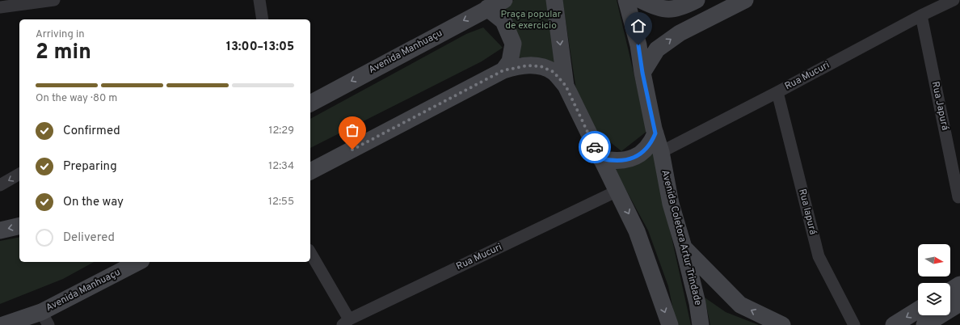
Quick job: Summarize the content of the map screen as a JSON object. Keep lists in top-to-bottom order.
{
  "streets": {
    "street": [
      "Avenida Manhuaçu",
      "Rua Mucuri",
      "Rua Japurá",
      "Rua Iapurá",
      "Avenida Coletora Artur Trindade"
    ]
  },
  "crossings": [
    ["Rua Mucuri", "Rua Japurá"],
    ["Rua Mucuri", "Rua Iapurá"],
    ["Rua Mucuri", "Avenida Coletora Artur Trindade"]
  ],
  "parks": ["Praça popular de exercicio"],
  "north": "right",
  "page": {
    "heading": ["2 min", "Arriving in", "13:00–13:05"],
    "bar": "On the way · 80 m",
    "list": [
      ["Confirmed", "12:29"],
      ["Preparing", "12:34"],
      ["On the way", "12:55"],
      "Delivered"
    ]
  }
}
